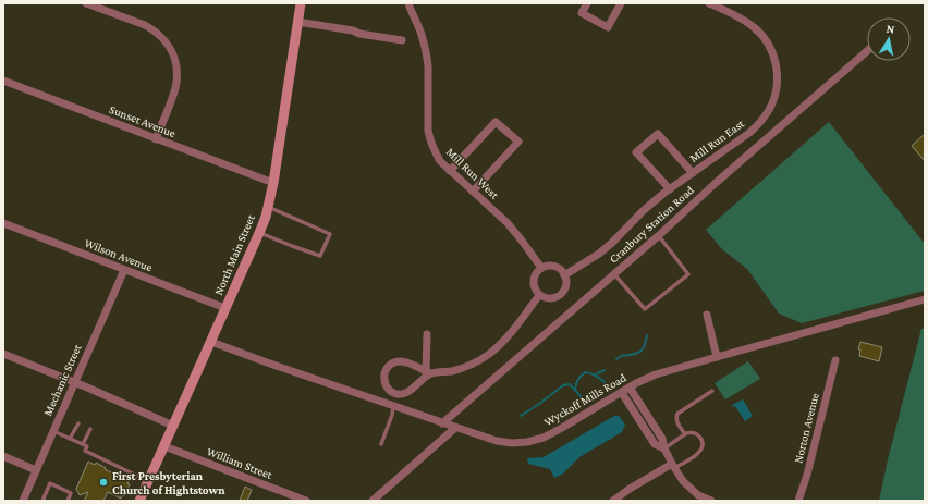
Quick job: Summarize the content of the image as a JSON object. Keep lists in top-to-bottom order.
{
  "streets": {
    "street": [
      "Sunset Avenue",
      "Mill Run East",
      "Mill Run West",
      "Cranbury Station Road",
      "Wilson Avenue",
      "North Main Street",
      "Mechanic Street",
      "Wyckoff Mills Road",
      "Norton Avenue",
      "William Street"
    ]
  },
  "crossings": [
    ["Sunset Avenue", "North Main Street"],
    ["Mill Run East", "Mill Run West"],
    ["Cranbury Station Road", "Wyckoff Mills Road"],
    ["Wilson Avenue", "North Main Street"],
    ["Wilson Avenue", "Mechanic Street"],
    ["North Main Street", "Wyckoff Mills Road"],
    ["North Main Street", "William Street"]
  ],
  "places": ["First Presbyterian Church of Hightstown"],
  "north": "top"
}
